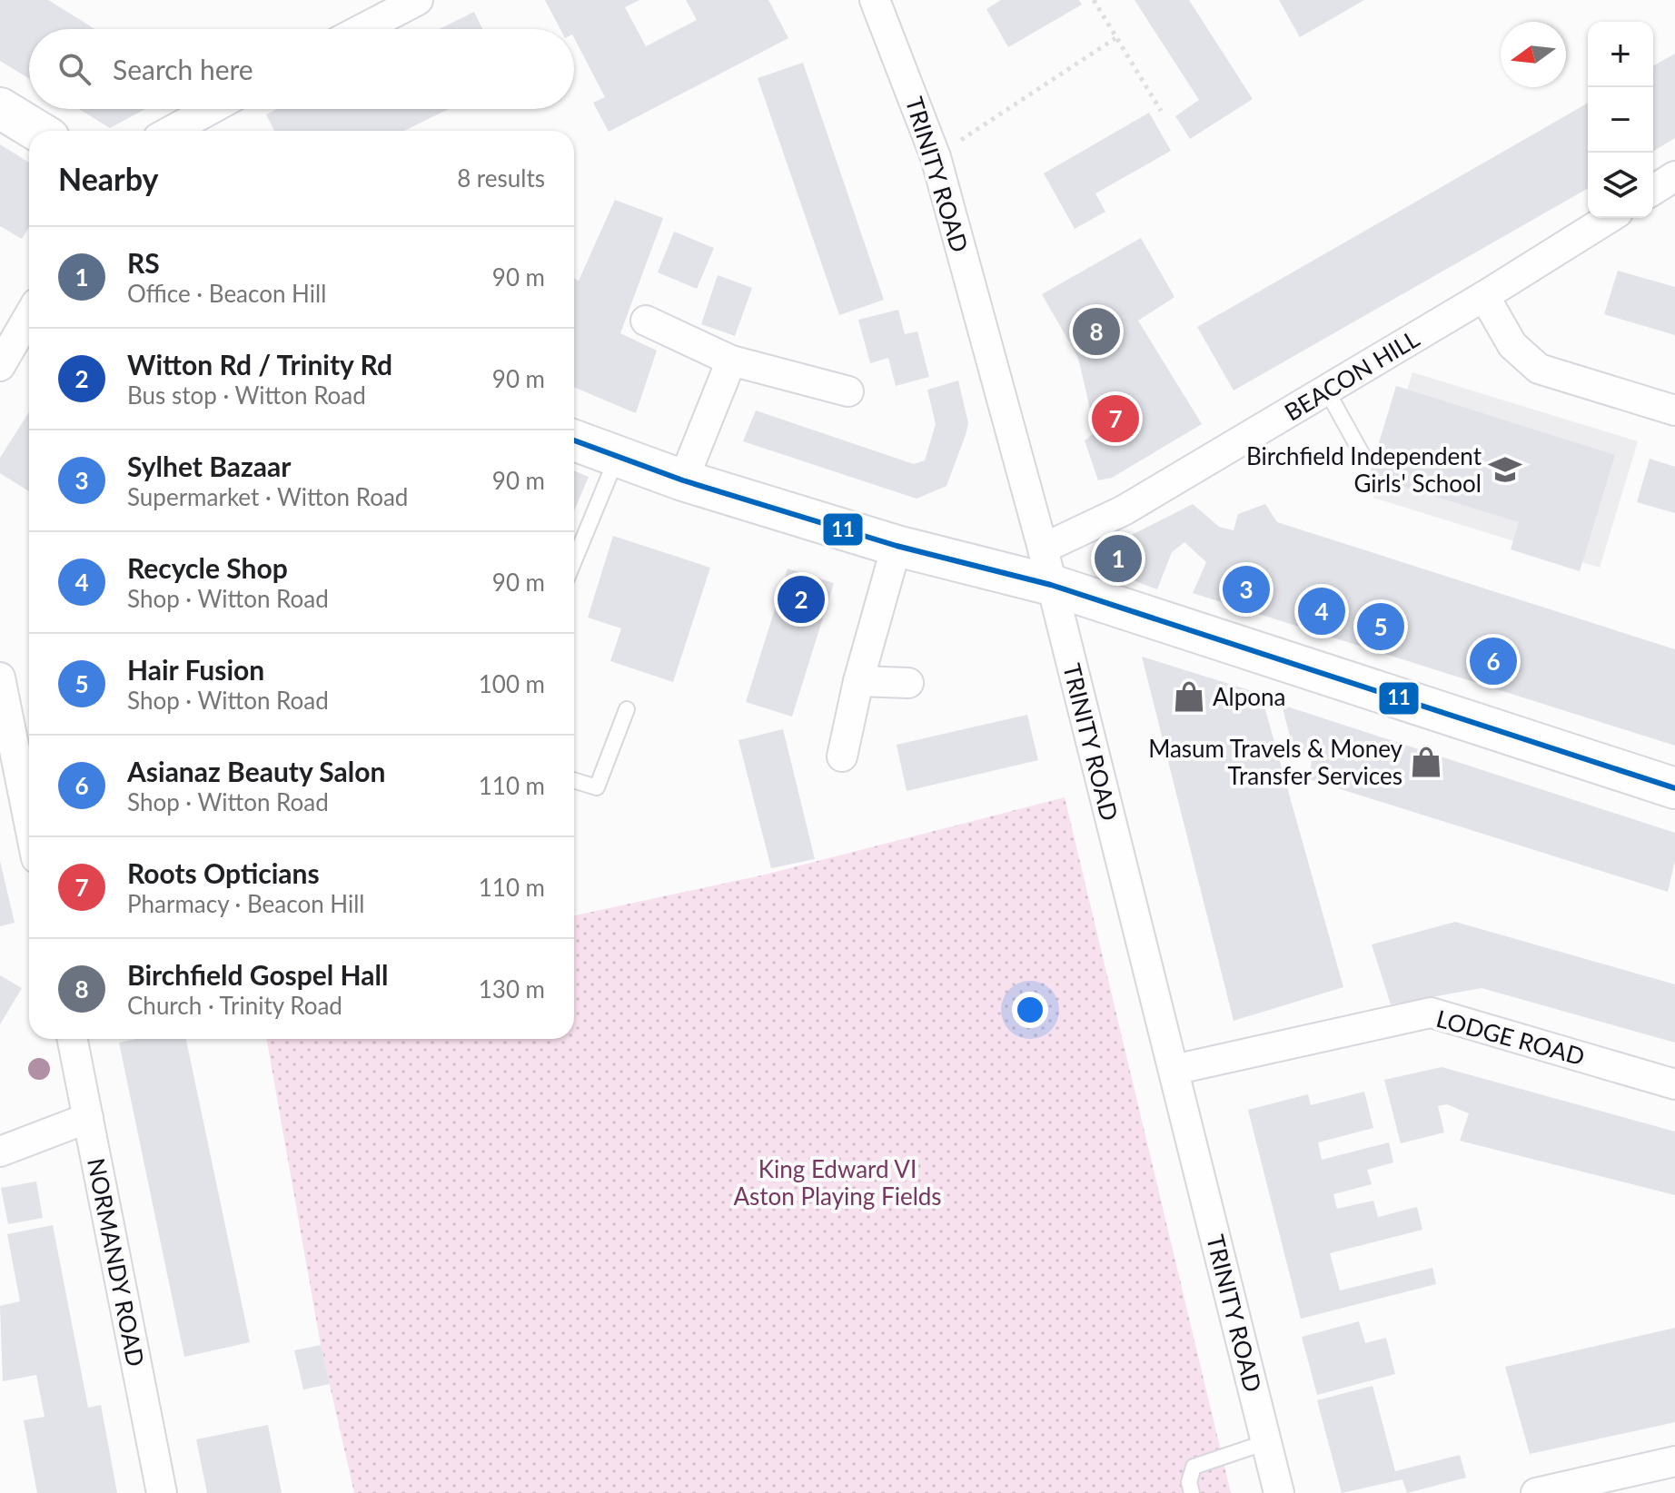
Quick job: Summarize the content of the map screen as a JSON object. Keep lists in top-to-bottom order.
{
  "streets": {
    "street": [
      "TRINITY ROAD",
      "BEACON HILL",
      "LODGE ROAD",
      "NORMANDY ROAD"
    ]
  },
  "crossings": [
    ["TRINITY ROAD", "BEACON HILL"],
    ["TRINITY ROAD", "LODGE ROAD"]
  ],
  "parks": ["King Edward VI Aston Playing Fields"],
  "places": {
    "school or university": ["Birchfield Independent Girls' School"],
    "shop": ["Alpona", "Masum Travels & Money Transfer Services"]
  },
  "lines": ["transit line 11"],
  "north": "left",
  "page": {
    "map_buttons": ["+", "−"],
    "search": "Search here",
    "heading": ["Nearby", "8 results"],
    "list": [
      {
        "mark": "1",
        "name": "RS",
        "note": "Office · Beacon Hill",
        "value": "90 m"
      },
      {
        "mark": "2",
        "name": "Witton Rd / Trinity Rd",
        "note": "Bus stop · Witton Road",
        "value": "90 m"
      },
      {
        "mark": "3",
        "name": "Sylhet Bazaar",
        "note": "Supermarket · Witton Road",
        "value": "90 m"
      },
      {
        "mark": "4",
        "name": "Recycle Shop",
        "note": "Shop · Witton Road",
        "value": "90 m"
      },
      {
        "mark": "5",
        "name": "Hair Fusion",
        "note": "Shop · Witton Road",
        "value": "100 m"
      },
      {
        "mark": "6",
        "name": "Asianaz Beauty Salon",
        "note": "Shop · Witton Road",
        "value": "110 m"
      },
      {
        "mark": "7",
        "name": "Roots Opticians",
        "note": "Pharmacy · Beacon Hill",
        "value": "110 m"
      },
      {
        "mark": "8",
        "name": "Birchfield Gospel Hall",
        "note": "Church · Trinity Road",
        "value": "130 m"
      }
    ],
    "pins": [
      "8",
      "7",
      "1",
      "3",
      "2",
      "4",
      "5",
      "6"
    ]
  }
}
